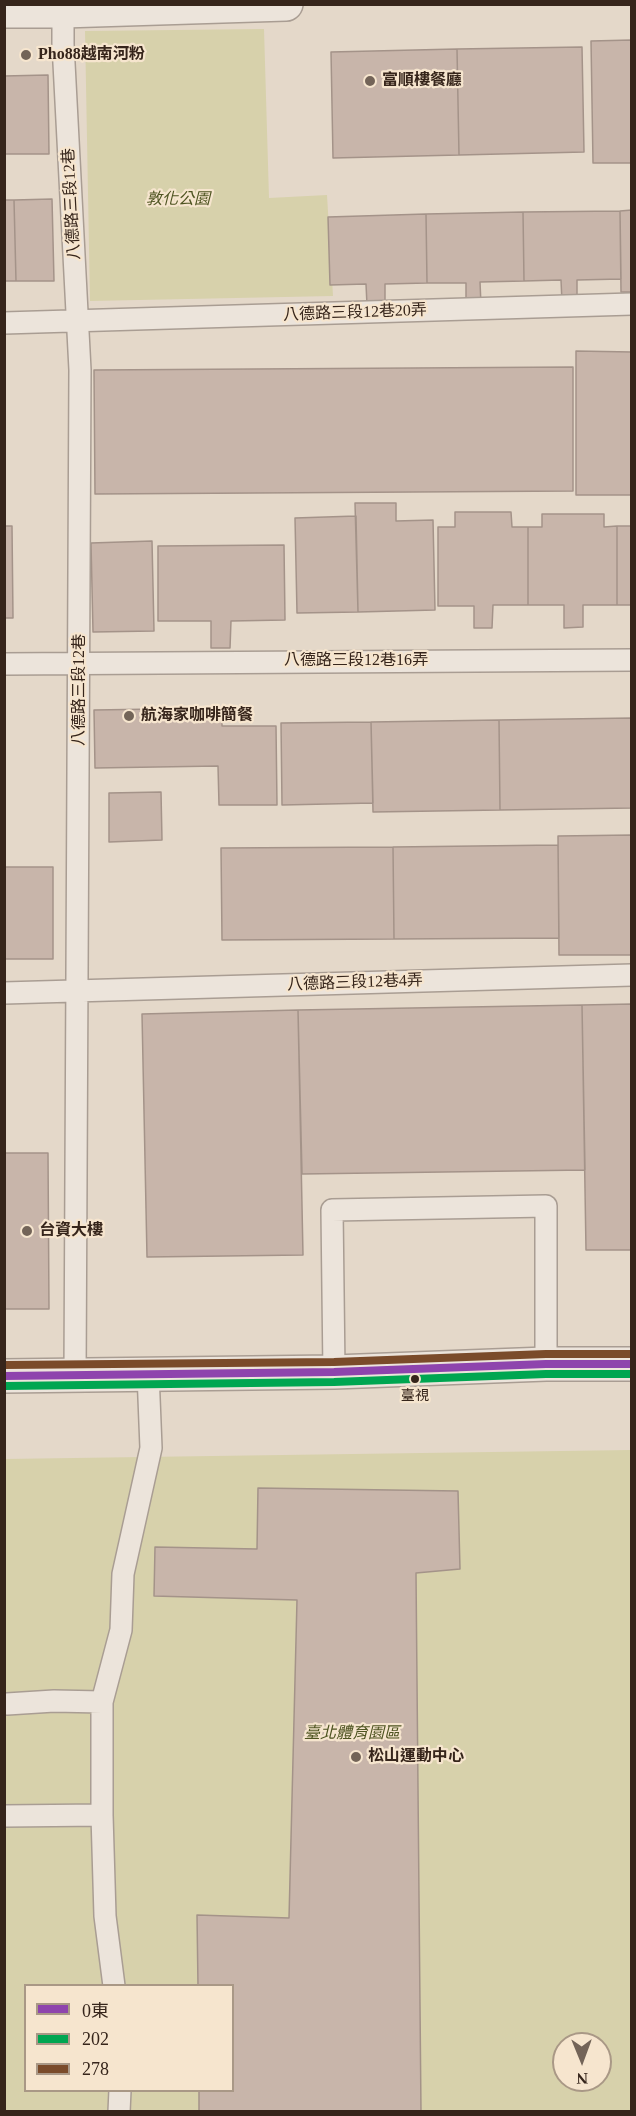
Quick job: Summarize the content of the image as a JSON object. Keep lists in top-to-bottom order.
{
  "streets": {
    "lane": [
      "八德路三段12巷",
      "八德路三段12巷20弄",
      "八德路三段12巷16弄",
      "八德路三段12巷4弄"
    ]
  },
  "crossings": [
    ["八德路三段12巷", "八德路三段12巷20弄"],
    ["八德路三段12巷", "八德路三段12巷16弄"],
    ["八德路三段12巷", "八德路三段12巷4弄"]
  ],
  "parks": ["敦化公園", "臺北體育園區"],
  "places": [
    "Pho88越南河粉",
    "富順樓餐廳",
    "航海家咖啡簡餐",
    "台資大樓",
    "臺視",
    "松山運動中心"
  ],
  "lines": ["transit line 278", "transit line 0東", "transit line 202"],
  "legend": ["0東", "202", "278"],
  "north": "bottom"
}
